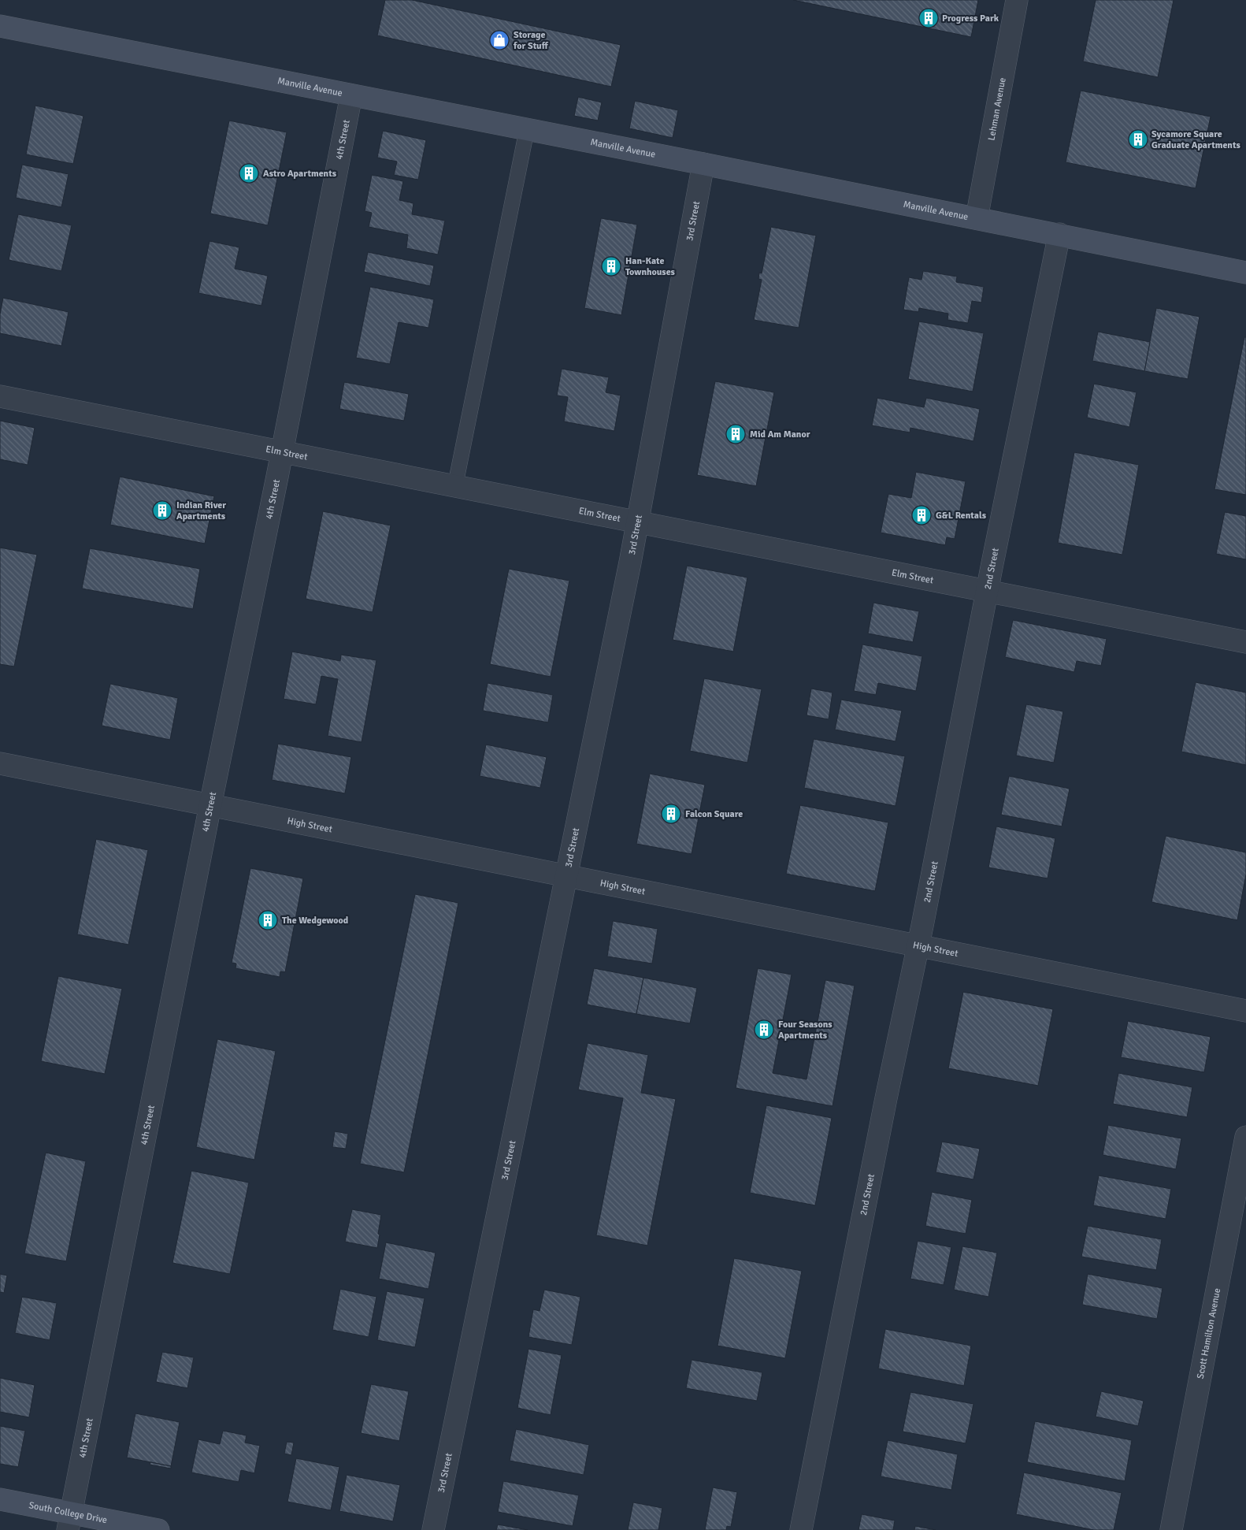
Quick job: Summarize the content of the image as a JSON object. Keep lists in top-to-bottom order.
{
  "streets": {
    "street": [
      "Manville Avenue",
      "Lehman Avenue",
      "4th Street",
      "3rd Street",
      "Elm Street",
      "2nd Street",
      "High Street",
      "Scott Hamilton Avenue",
      "South College Drive"
    ]
  },
  "crossings": [
    ["Manville Avenue", "Lehman Avenue"],
    ["Manville Avenue", "4th Street"],
    ["Manville Avenue", "3rd Street"],
    ["Manville Avenue", "2nd Street"],
    ["4th Street", "Elm Street"],
    ["4th Street", "High Street"],
    ["4th Street", "South College Drive"],
    ["3rd Street", "Elm Street"],
    ["3rd Street", "High Street"],
    ["Elm Street", "2nd Street"],
    ["2nd Street", "High Street"]
  ],
  "places": {
    "building": [
      "Progress Park",
      "Sycamore Square Graduate Apartments",
      "Astro Apartments",
      "Han-Kate Townhouses",
      "Mid Am Manor",
      "Indian River Apartments",
      "G&L Rentals",
      "Falcon Square",
      "The Wedgewood",
      "Four Seasons Apartments"
    ],
    "shop": ["Storage for Stuff"]
  }
}
